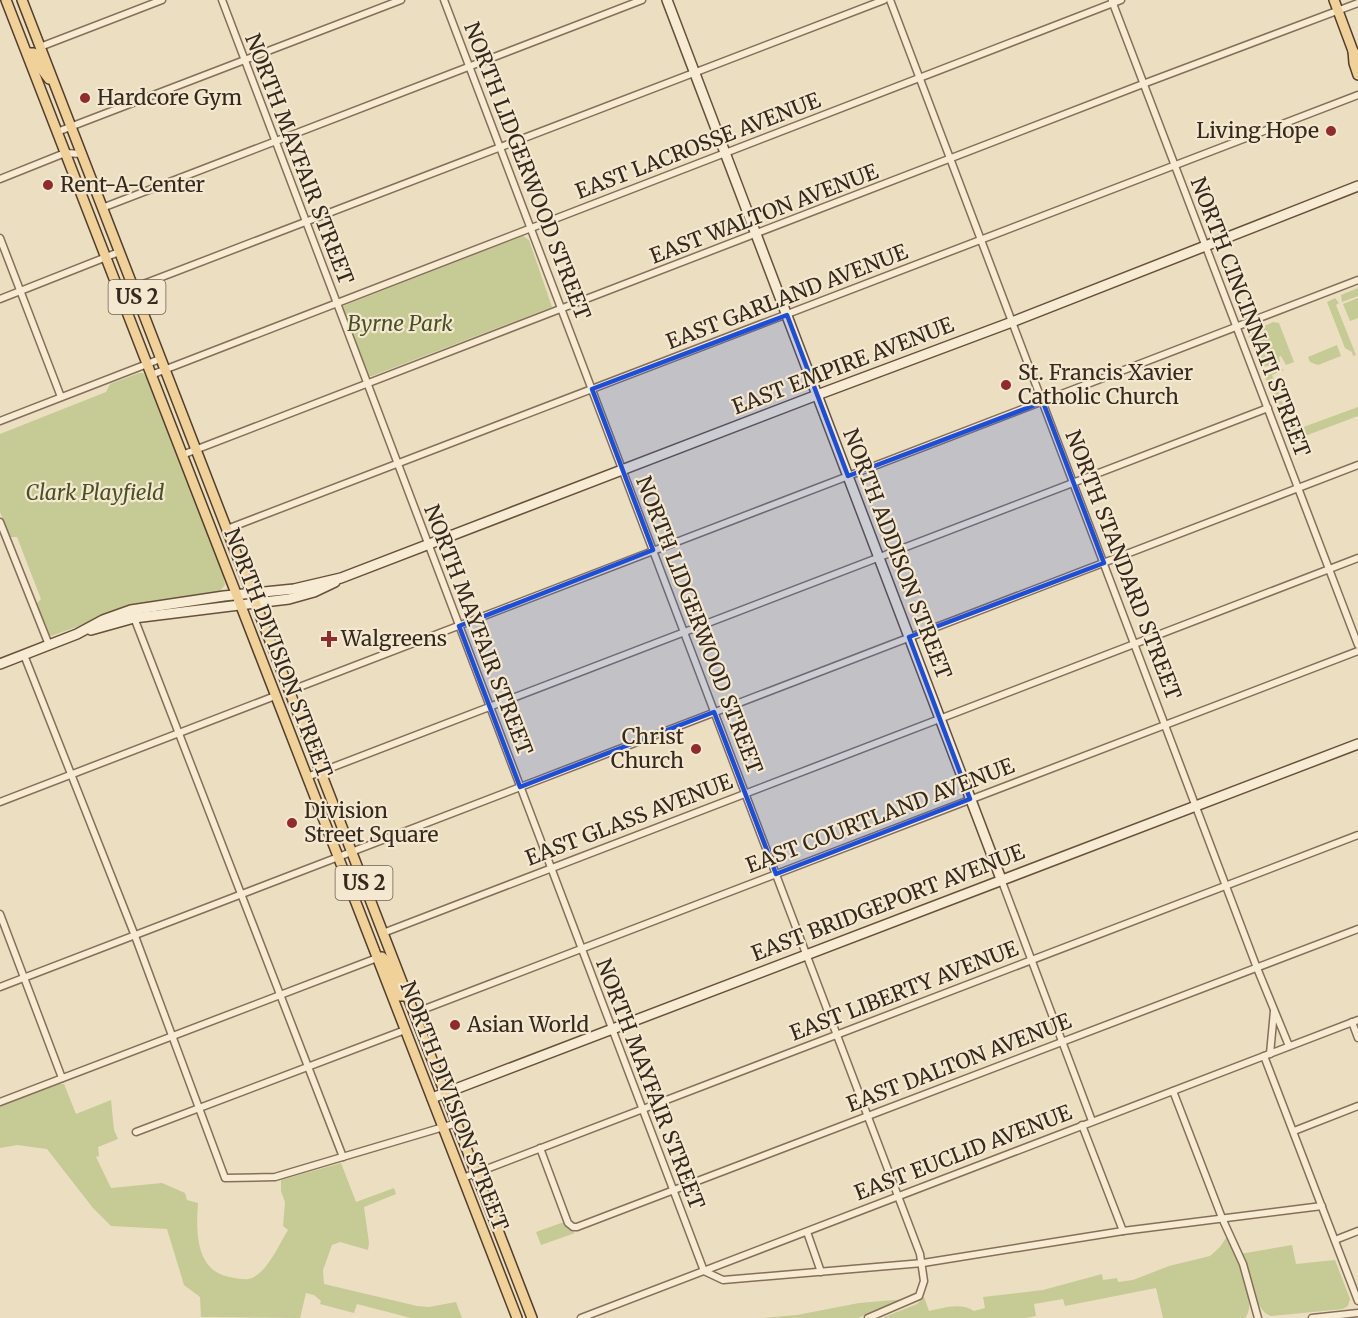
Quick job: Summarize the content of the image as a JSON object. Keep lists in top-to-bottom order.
{
  "streets": {
    "main road": ["US 2", "NORTH DIVISION STREET"],
    "street": [
      "EAST LACROSSE AVENUE",
      "NORTH MAYFAIR STREET",
      "NORTH LIDGERWOOD STREET",
      "EAST WALTON AVENUE",
      "EAST GARLAND AVENUE",
      "NORTH CINCINNATI STREET",
      "EAST EMPIRE AVENUE",
      "NORTH ADDISON STREET",
      "NORTH STANDARD STREET",
      "EAST COURTLAND AVENUE",
      "EAST GLASS AVENUE",
      "EAST BRIDGEPORT AVENUE",
      "EAST LIBERTY AVENUE",
      "EAST DALTON AVENUE",
      "EAST EUCLID AVENUE"
    ]
  },
  "crossings": [
    ["EAST LACROSSE AVENUE", "NORTH MAYFAIR STREET"],
    ["EAST LACROSSE AVENUE", "NORTH LIDGERWOOD STREET"],
    ["EAST LACROSSE AVENUE", "NORTH CINCINNATI STREET"],
    ["EAST LACROSSE AVENUE", "NORTH ADDISON STREET"],
    ["EAST LACROSSE AVENUE", "NORTH STANDARD STREET"],
    ["EAST LACROSSE AVENUE", "NORTH DIVISION STREET"],
    ["NORTH MAYFAIR STREET", "EAST WALTON AVENUE"],
    ["NORTH MAYFAIR STREET", "EAST GARLAND AVENUE"],
    ["NORTH MAYFAIR STREET", "EAST EMPIRE AVENUE"],
    ["NORTH MAYFAIR STREET", "EAST COURTLAND AVENUE"],
    ["NORTH MAYFAIR STREET", "EAST GLASS AVENUE"],
    ["NORTH MAYFAIR STREET", "EAST BRIDGEPORT AVENUE"],
    ["NORTH MAYFAIR STREET", "EAST LIBERTY AVENUE"],
    ["NORTH MAYFAIR STREET", "EAST DALTON AVENUE"],
    ["NORTH MAYFAIR STREET", "EAST EUCLID AVENUE"],
    ["NORTH LIDGERWOOD STREET", "EAST WALTON AVENUE"],
    ["NORTH LIDGERWOOD STREET", "EAST GARLAND AVENUE"],
    ["NORTH LIDGERWOOD STREET", "EAST EMPIRE AVENUE"],
    ["NORTH LIDGERWOOD STREET", "EAST COURTLAND AVENUE"],
    ["NORTH LIDGERWOOD STREET", "EAST GLASS AVENUE"],
    ["NORTH LIDGERWOOD STREET", "EAST BRIDGEPORT AVENUE"],
    ["NORTH LIDGERWOOD STREET", "EAST LIBERTY AVENUE"],
    ["NORTH LIDGERWOOD STREET", "EAST DALTON AVENUE"],
    ["NORTH LIDGERWOOD STREET", "EAST EUCLID AVENUE"],
    ["EAST WALTON AVENUE", "NORTH CINCINNATI STREET"],
    ["EAST WALTON AVENUE", "NORTH ADDISON STREET"],
    ["EAST WALTON AVENUE", "NORTH STANDARD STREET"],
    ["EAST WALTON AVENUE", "NORTH DIVISION STREET"],
    ["EAST GARLAND AVENUE", "NORTH CINCINNATI STREET"],
    ["EAST GARLAND AVENUE", "NORTH ADDISON STREET"],
    ["EAST GARLAND AVENUE", "NORTH STANDARD STREET"],
    ["EAST GARLAND AVENUE", "NORTH DIVISION STREET"],
    ["NORTH CINCINNATI STREET", "EAST EMPIRE AVENUE"],
    ["NORTH CINCINNATI STREET", "EAST GLASS AVENUE"],
    ["EAST EMPIRE AVENUE", "NORTH ADDISON STREET"],
    ["EAST EMPIRE AVENUE", "NORTH STANDARD STREET"],
    ["EAST EMPIRE AVENUE", "NORTH DIVISION STREET"],
    ["NORTH ADDISON STREET", "EAST COURTLAND AVENUE"],
    ["NORTH ADDISON STREET", "EAST GLASS AVENUE"],
    ["NORTH ADDISON STREET", "EAST BRIDGEPORT AVENUE"],
    ["NORTH ADDISON STREET", "EAST LIBERTY AVENUE"],
    ["NORTH ADDISON STREET", "EAST DALTON AVENUE"],
    ["NORTH ADDISON STREET", "EAST EUCLID AVENUE"],
    ["NORTH STANDARD STREET", "EAST COURTLAND AVENUE"],
    ["NORTH STANDARD STREET", "EAST GLASS AVENUE"],
    ["NORTH STANDARD STREET", "EAST BRIDGEPORT AVENUE"],
    ["NORTH STANDARD STREET", "EAST LIBERTY AVENUE"],
    ["NORTH STANDARD STREET", "EAST DALTON AVENUE"],
    ["NORTH STANDARD STREET", "EAST EUCLID AVENUE"],
    ["NORTH DIVISION STREET", "EAST COURTLAND AVENUE"],
    ["NORTH DIVISION STREET", "EAST GLASS AVENUE"],
    ["NORTH DIVISION STREET", "EAST BRIDGEPORT AVENUE"],
    ["NORTH DIVISION STREET", "EAST LIBERTY AVENUE"],
    ["EAST LIBERTY AVENUE", "EAST DALTON AVENUE"]
  ],
  "parks": ["Byrne Park", "Clark Playfield"],
  "places": {
    "other": [
      "Hardcore Gym",
      "Living Hope",
      "Rent-A-Center",
      "St. Francis Xavier Catholic Church",
      "Christ Church",
      "Division Street Square",
      "Asian World"
    ],
    "health": ["Walgreens"]
  }
}
